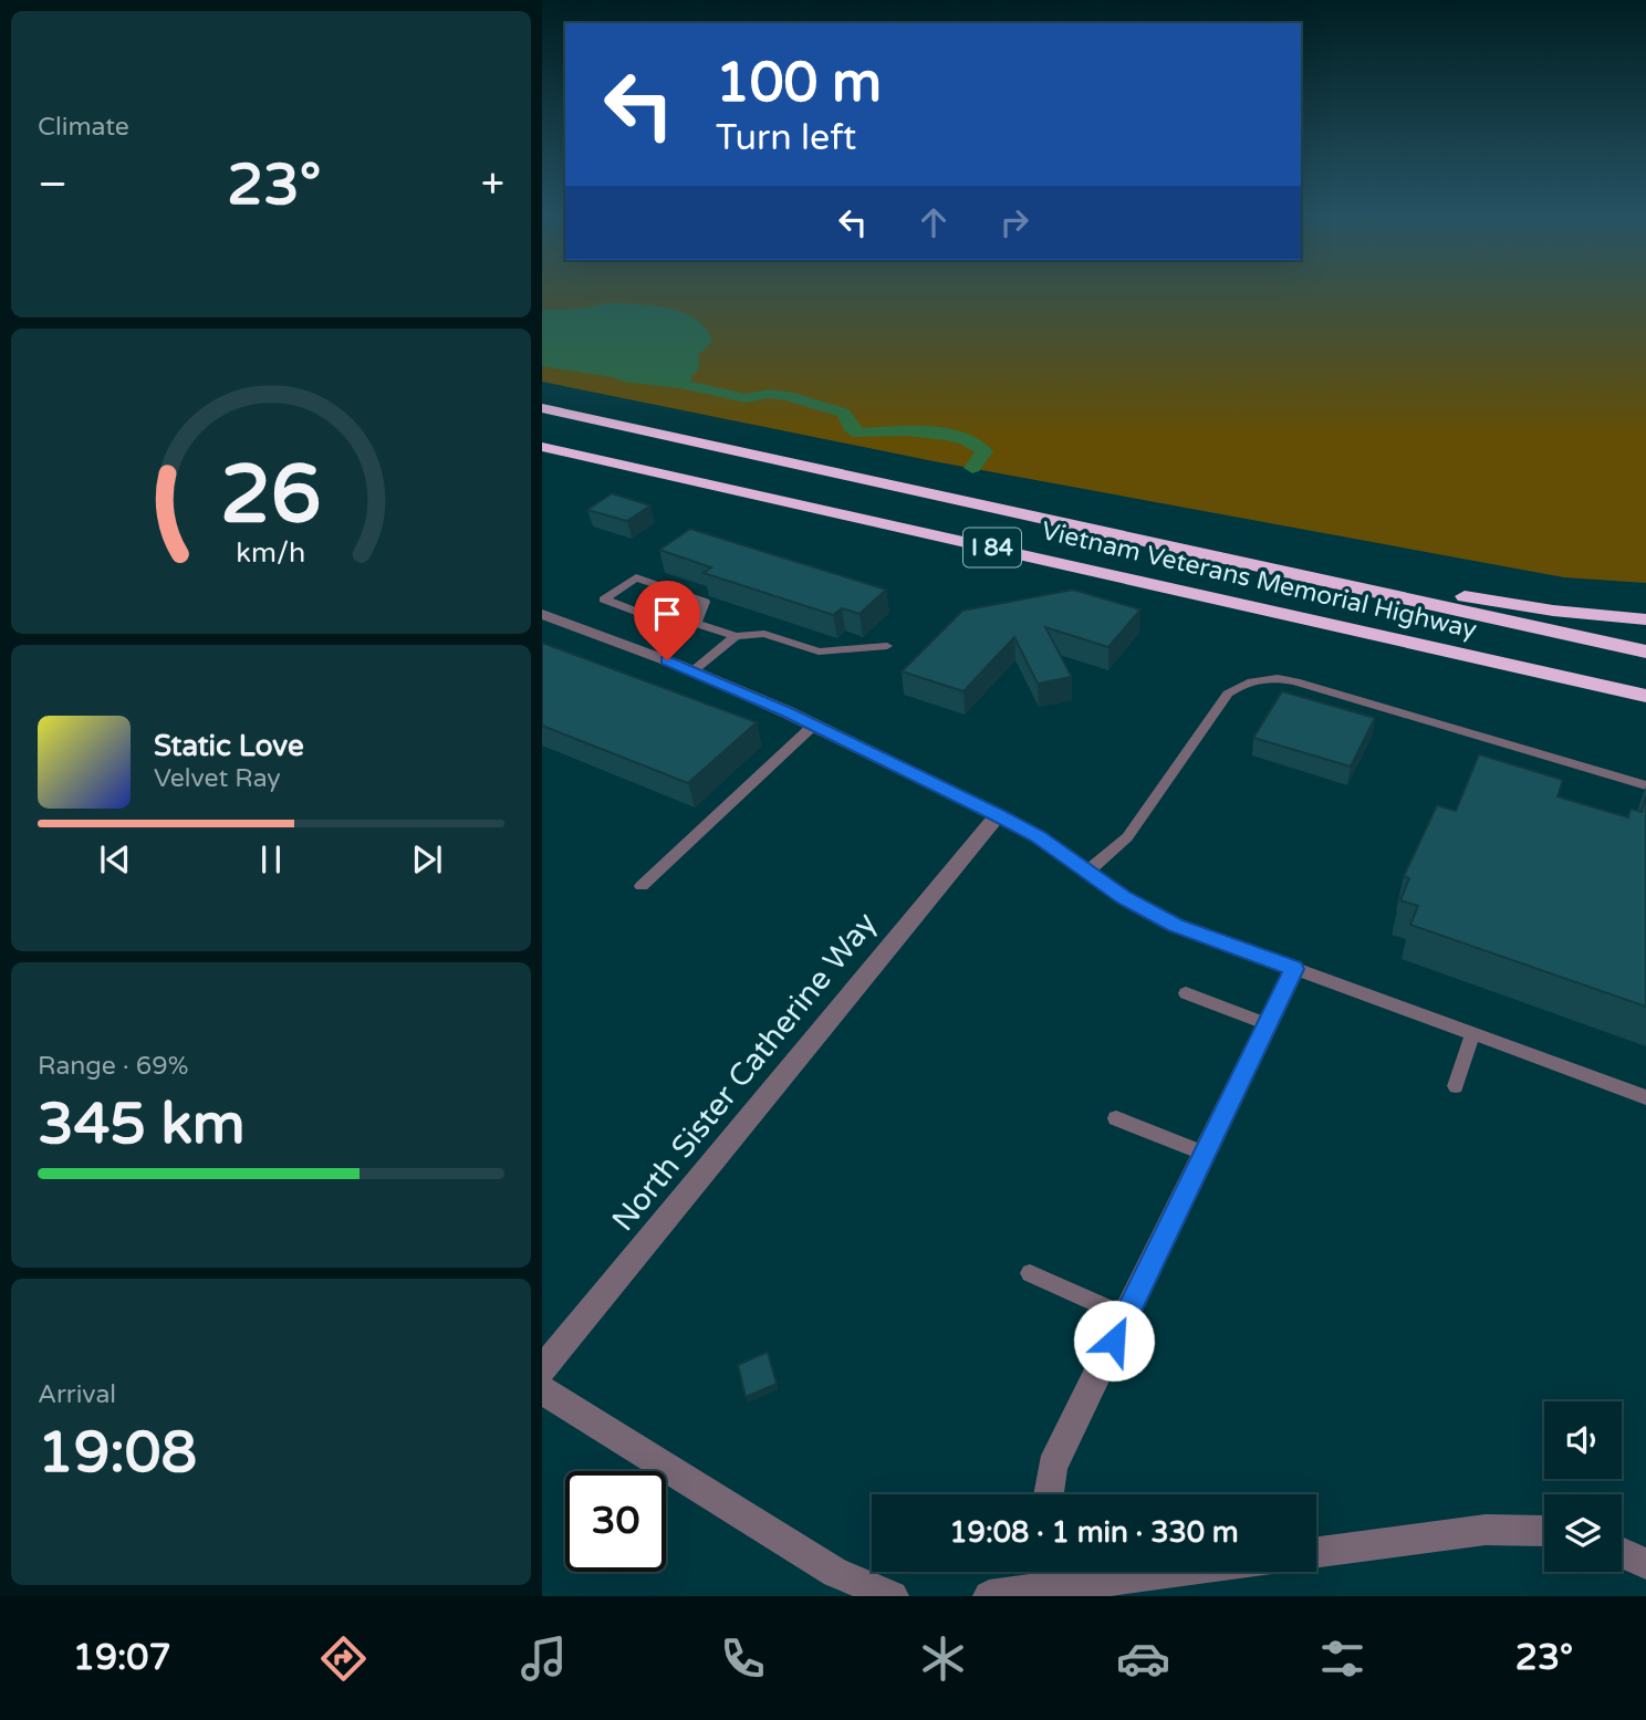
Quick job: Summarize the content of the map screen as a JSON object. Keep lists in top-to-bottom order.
{
  "streets": {
    "highway": ["I 84", "Vietnam Veterans Memorial Highway"],
    "street": ["North Sister Catherine Way"]
  },
  "page": {
    "tile": [
      "Climate",
      ["Range · 69%", "345 km"],
      ["Arrival", "19:08"]
    ],
    "turn": ["100 m", "Turn left"],
    "heat": ["−", "23°", "+"],
    "song": ["Static Love", "Velvet Ray"],
    "limit": "30",
    "trip": "19:08 · 1 min · 330 m",
    "tabs": ["19:07", "23°"],
    "gauge": ["26", "km/h"]
  }
}
